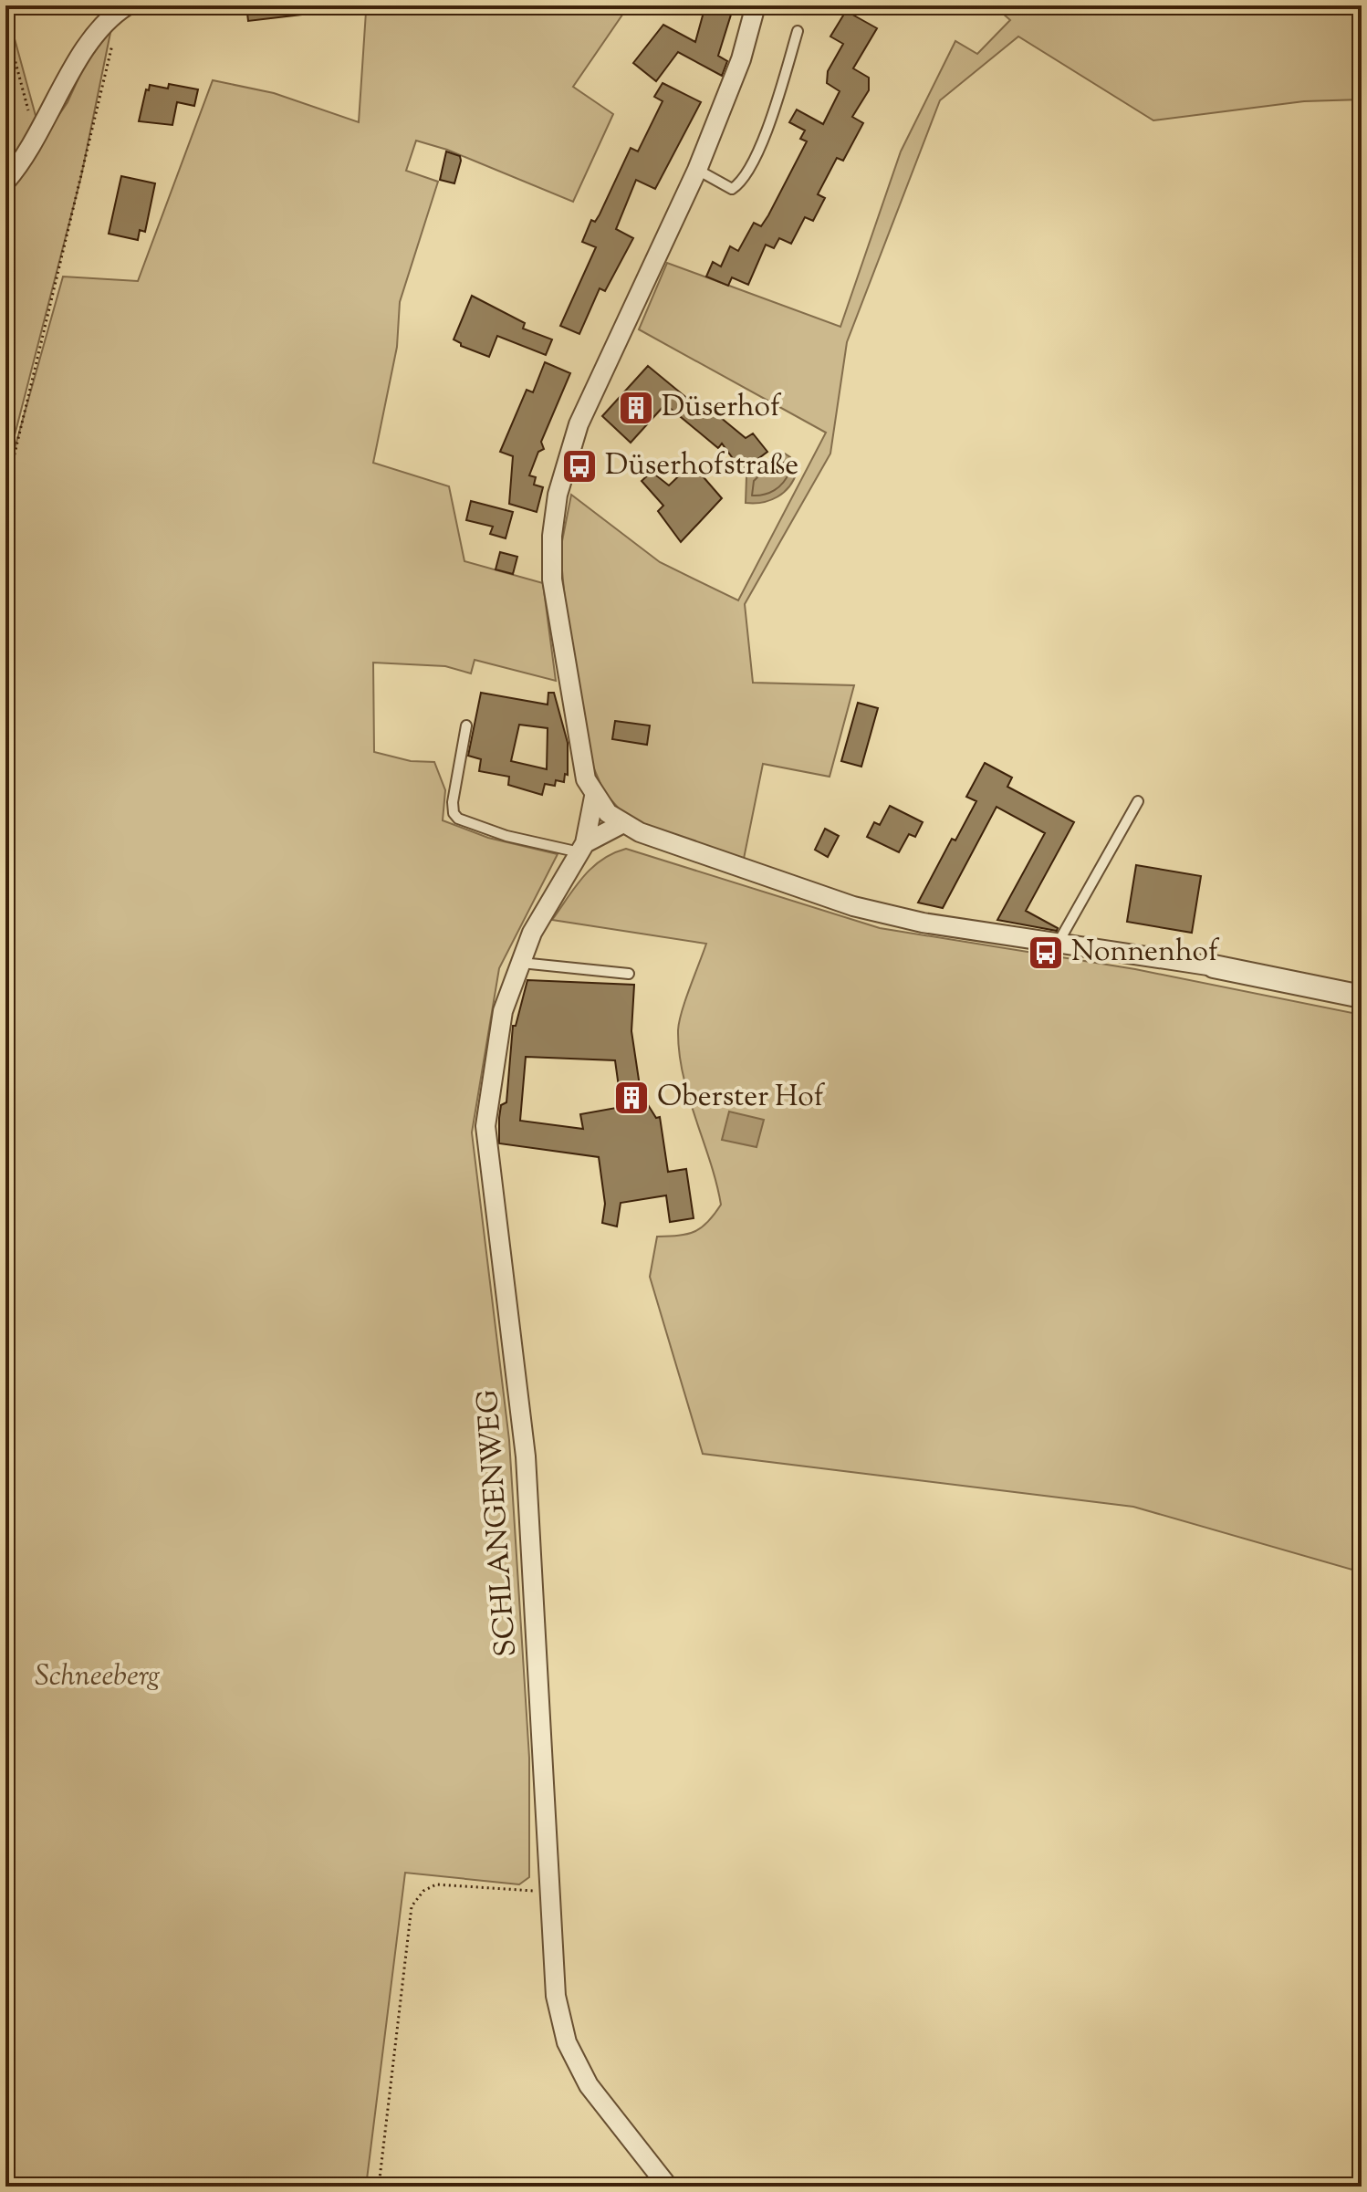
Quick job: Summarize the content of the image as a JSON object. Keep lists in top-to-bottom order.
{
  "streets": {
    "street": ["SCHLANGENWEG"]
  },
  "parks": ["Schneeberg"],
  "places": {
    "building": ["Düserhof", "Oberster Hof"],
    "bus stop": ["Düserhofstraße", "Nonnenhof"]
  }
}
